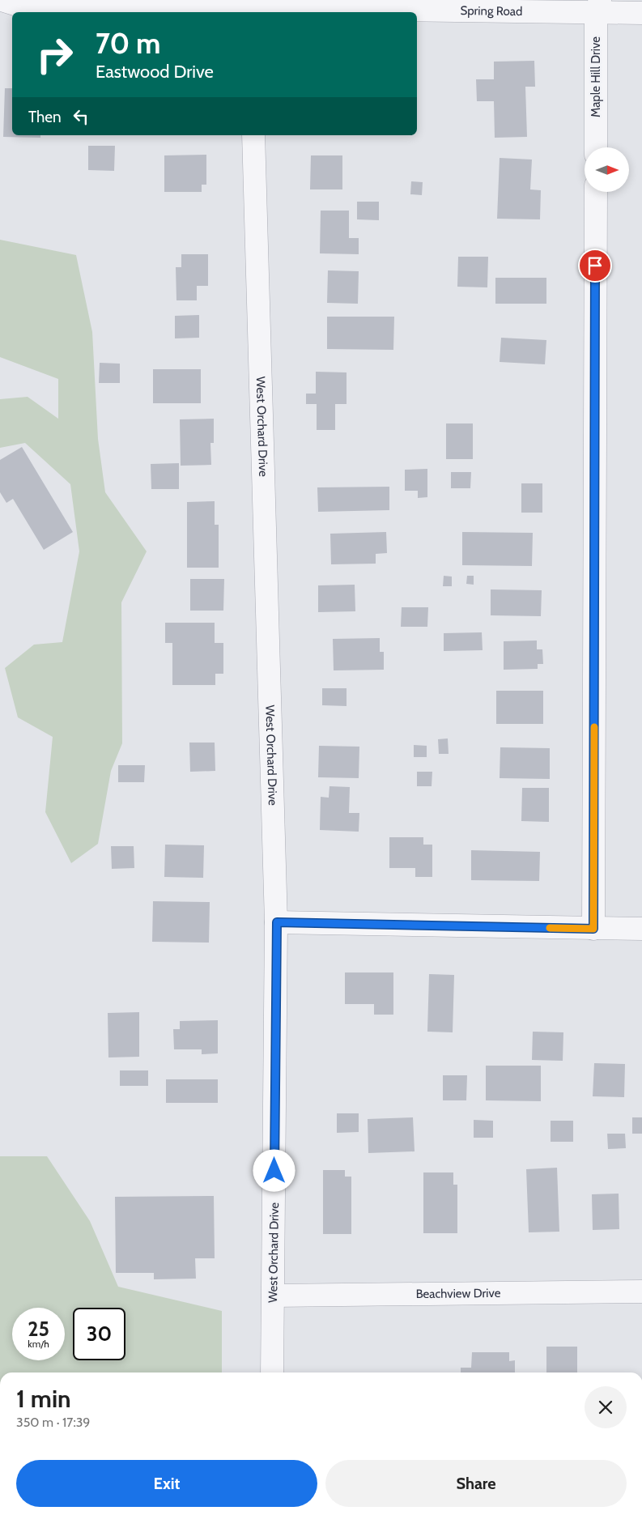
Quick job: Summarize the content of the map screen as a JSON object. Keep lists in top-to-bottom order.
{
  "streets": {
    "street": [
      "Spring Road",
      "Maple Hill Drive",
      "West Orchard Drive",
      "Beachview Drive"
    ]
  },
  "crossings": [
    ["Spring Road", "Maple Hill Drive"],
    ["West Orchard Drive", "Beachview Drive"]
  ],
  "north": "right",
  "page": {
    "turn": ["70 m", "Eastwood Drive"],
    "then": "Then",
    "speed": "25 km/h",
    "limit": "30",
    "heading": ["1 min", "350 m · 17:39"],
    "buttons": ["Exit", "Share"]
  }
}
